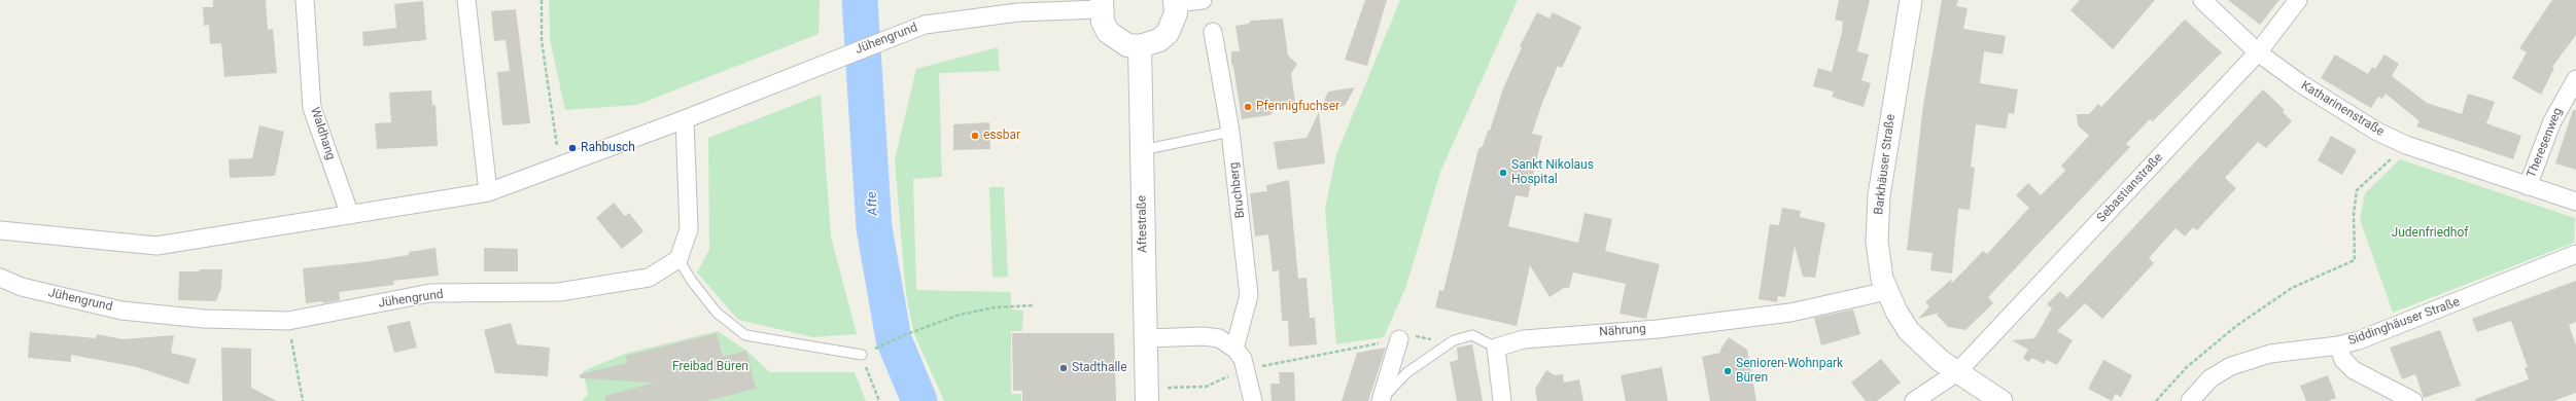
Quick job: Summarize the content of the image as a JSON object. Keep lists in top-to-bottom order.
{
  "streets": {
    "main road": ["Aftestraße"],
    "street": [
      "Jühengrund",
      "Katharinenstraße",
      "Waldhang",
      "Theresenweg",
      "Barkhäuser Straße",
      "Sebastianstraße",
      "Bruchberg",
      "Siddinghäuser Straße",
      "Nährung"
    ]
  },
  "crossings": [
    ["Jühengrund", "Waldhang"],
    ["Katharinenstraße", "Theresenweg"],
    ["Katharinenstraße", "Sebastianstraße"],
    ["Barkhäuser Straße", "Sebastianstraße"],
    ["Barkhäuser Straße", "Nährung"]
  ],
  "water": ["Afte"],
  "parks": ["Judenfriedhof", "Freibad Büren"],
  "places": [
    "Pfennigfuchser",
    "essbar",
    "Rahbusch",
    "Sankt Nikolaus Hospital",
    "Stadthalle",
    "Senioren-Wohnpark Büren"
  ]
}
